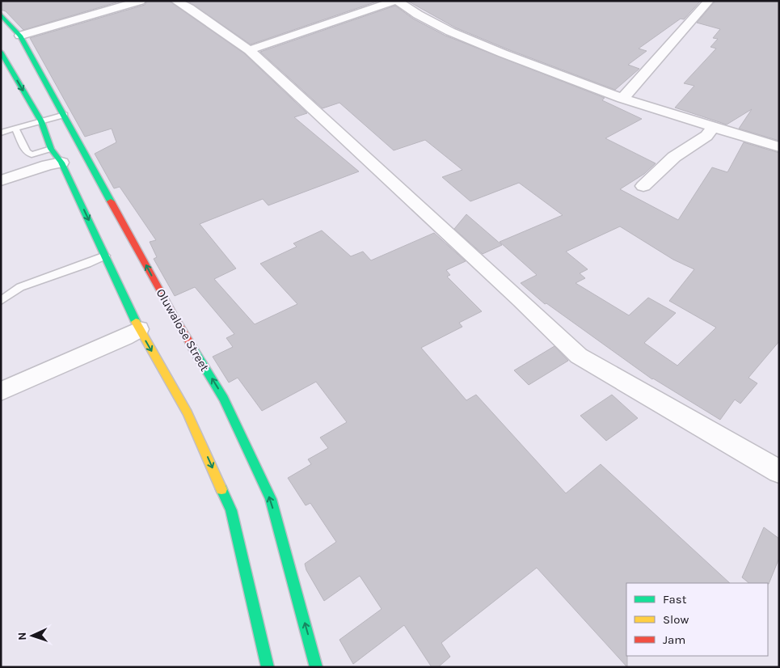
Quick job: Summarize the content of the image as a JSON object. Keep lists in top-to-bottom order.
{
  "streets": {
    "street": ["Oluwalose Street"]
  },
  "legend": ["Fast", "Slow", "Jam"],
  "north": "left"
}
